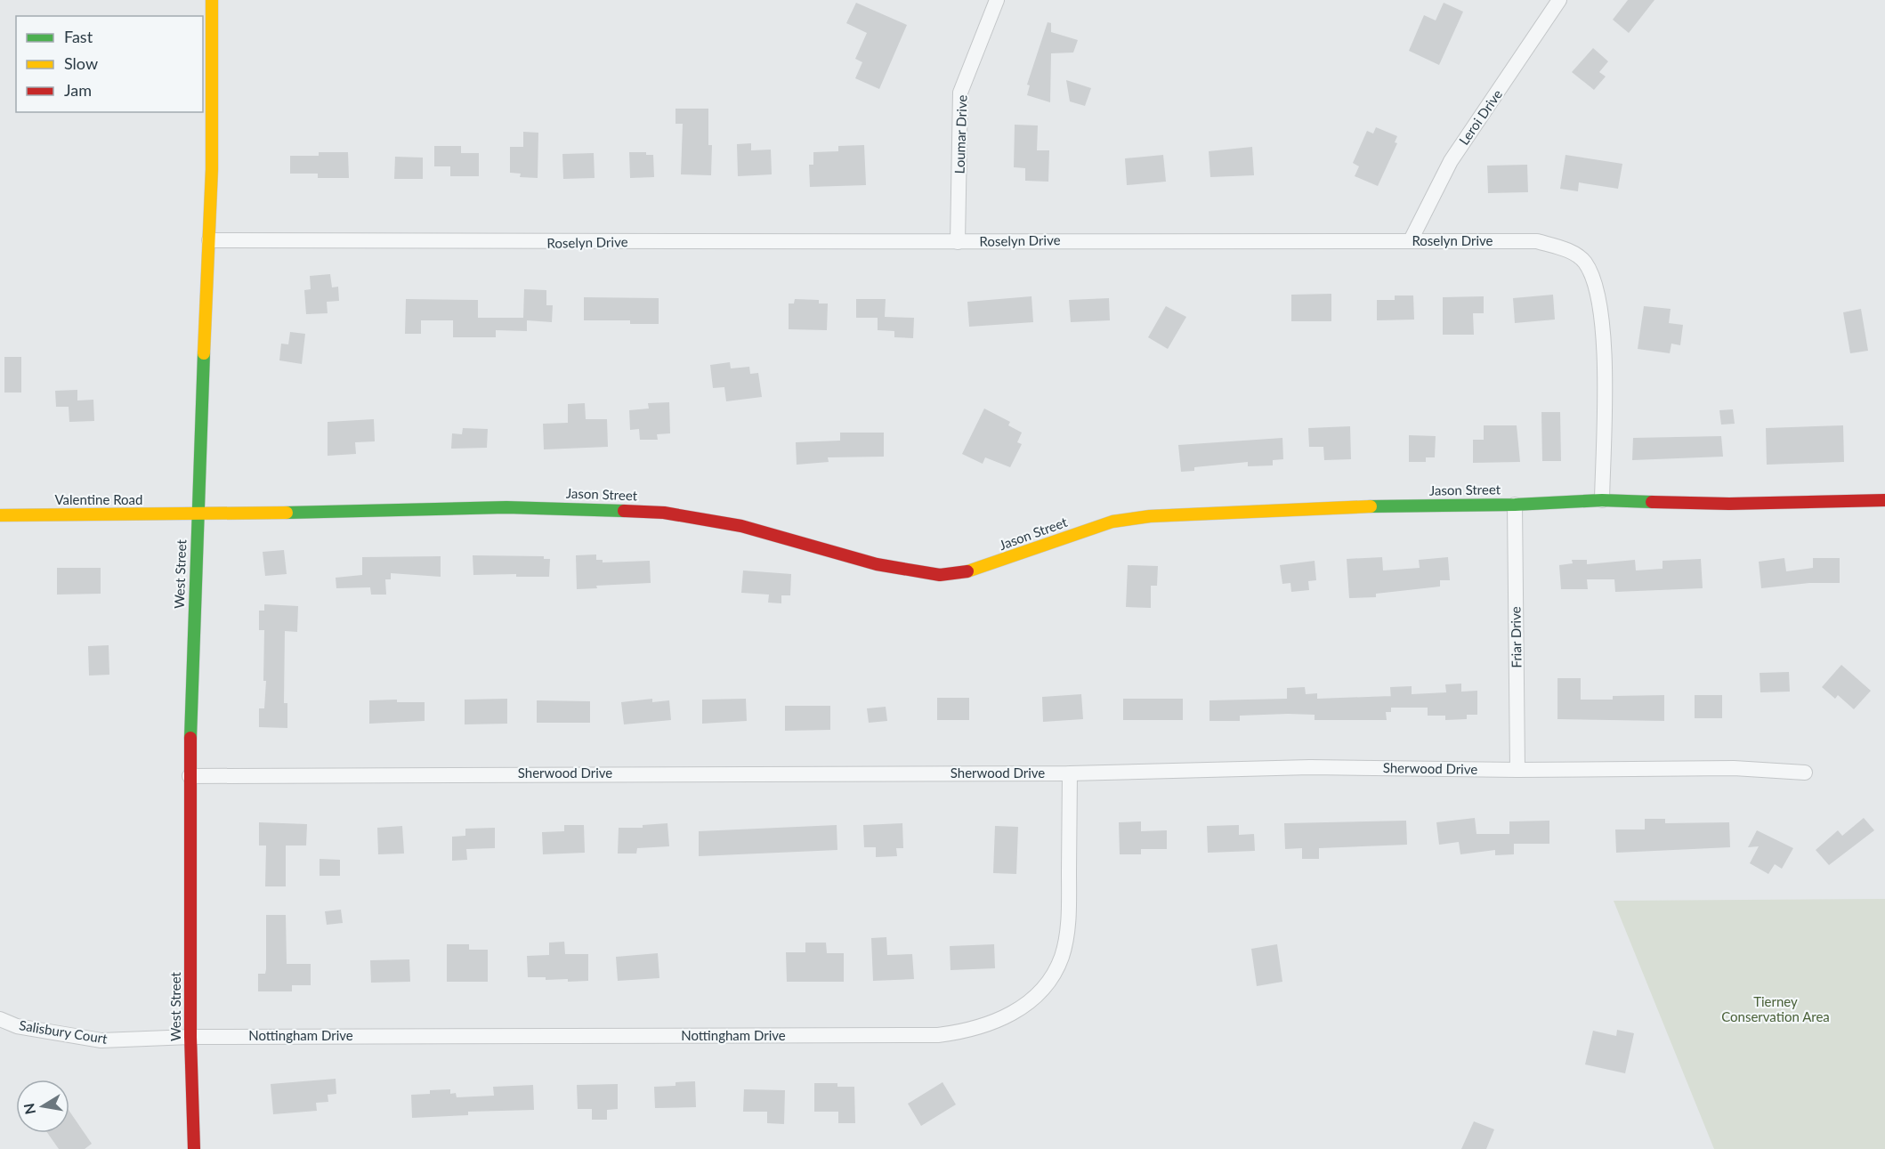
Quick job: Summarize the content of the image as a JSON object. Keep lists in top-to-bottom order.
{
  "streets": {
    "street": [
      "Leroi Drive",
      "Loumar Drive",
      "Roselyn Drive",
      "Jason Street",
      "Valentine Road",
      "West Street",
      "Friar Drive",
      "Sherwood Drive",
      "Salisbury Court",
      "Nottingham Drive"
    ]
  },
  "crossings": [
    ["Leroi Drive", "Roselyn Drive"],
    ["Loumar Drive", "Roselyn Drive"],
    ["Roselyn Drive", "Jason Street"],
    ["Roselyn Drive", "West Street"],
    ["Jason Street", "Valentine Road"],
    ["Jason Street", "West Street"],
    ["Jason Street", "Friar Drive"],
    ["Valentine Road", "West Street"],
    ["West Street", "Sherwood Drive"],
    ["West Street", "Salisbury Court"],
    ["West Street", "Nottingham Drive"],
    ["Friar Drive", "Sherwood Drive"],
    ["Sherwood Drive", "Nottingham Drive"],
    ["Salisbury Court", "Nottingham Drive"]
  ],
  "parks": ["Tierney Conservation Area"],
  "legend": ["Fast", "Slow", "Jam"],
  "north": "left"
}
